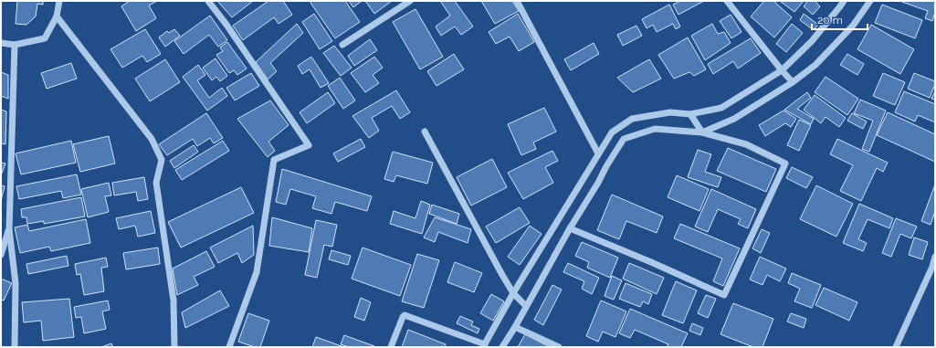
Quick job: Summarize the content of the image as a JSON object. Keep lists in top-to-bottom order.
{
  "scale_bar": "20 m"
}
